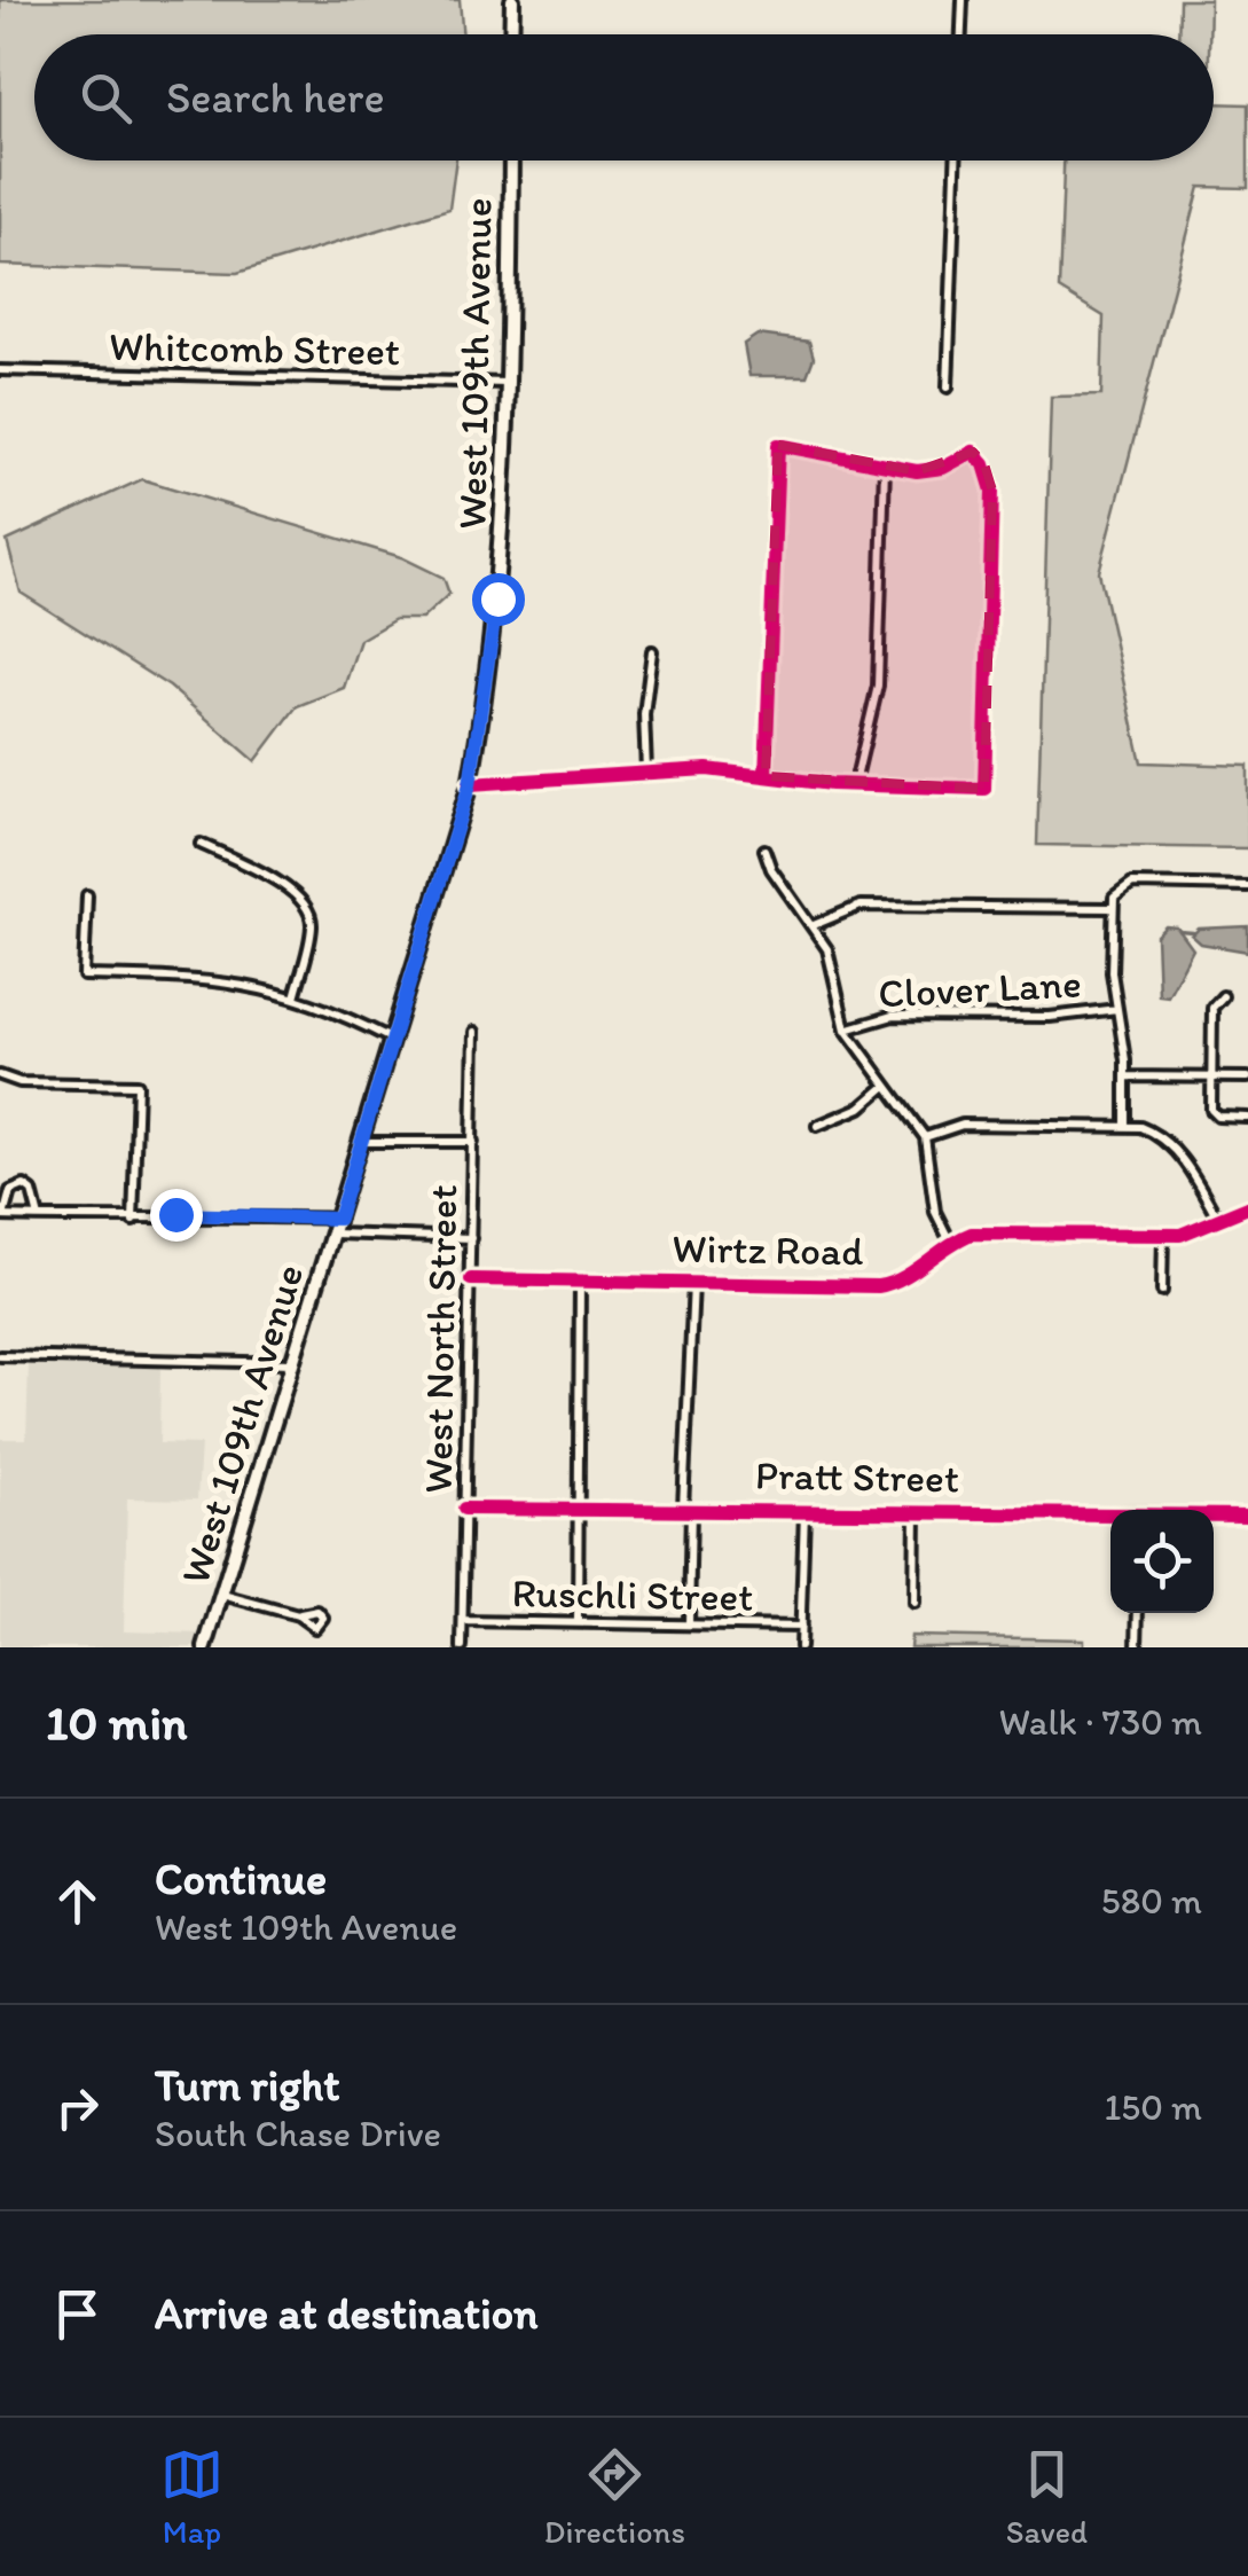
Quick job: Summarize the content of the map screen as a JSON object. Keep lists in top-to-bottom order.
{
  "streets": {
    "main road": ["West 109th Avenue"],
    "street": [
      "Whitcomb Street",
      "Clover Lane",
      "Wirtz Road",
      "West North Street",
      "Pratt Street",
      "Ruschli Street"
    ]
  },
  "crossings": [
    ["Whitcomb Street", "West 109th Avenue"],
    ["Wirtz Road", "West North Street"],
    ["West North Street", "Pratt Street"],
    ["West North Street", "Ruschli Street"]
  ],
  "page": {
    "search": "Search here",
    "heading": ["10 min", "Walk · 730 m"],
    "list": [
      ["Continue", "West 109th Avenue", "580 m"],
      ["Turn right", "South Chase Drive", "150 m"],
      "Arrive at destination"
    ],
    "nav": ["Map", "Directions", "Saved"]
  }
}
